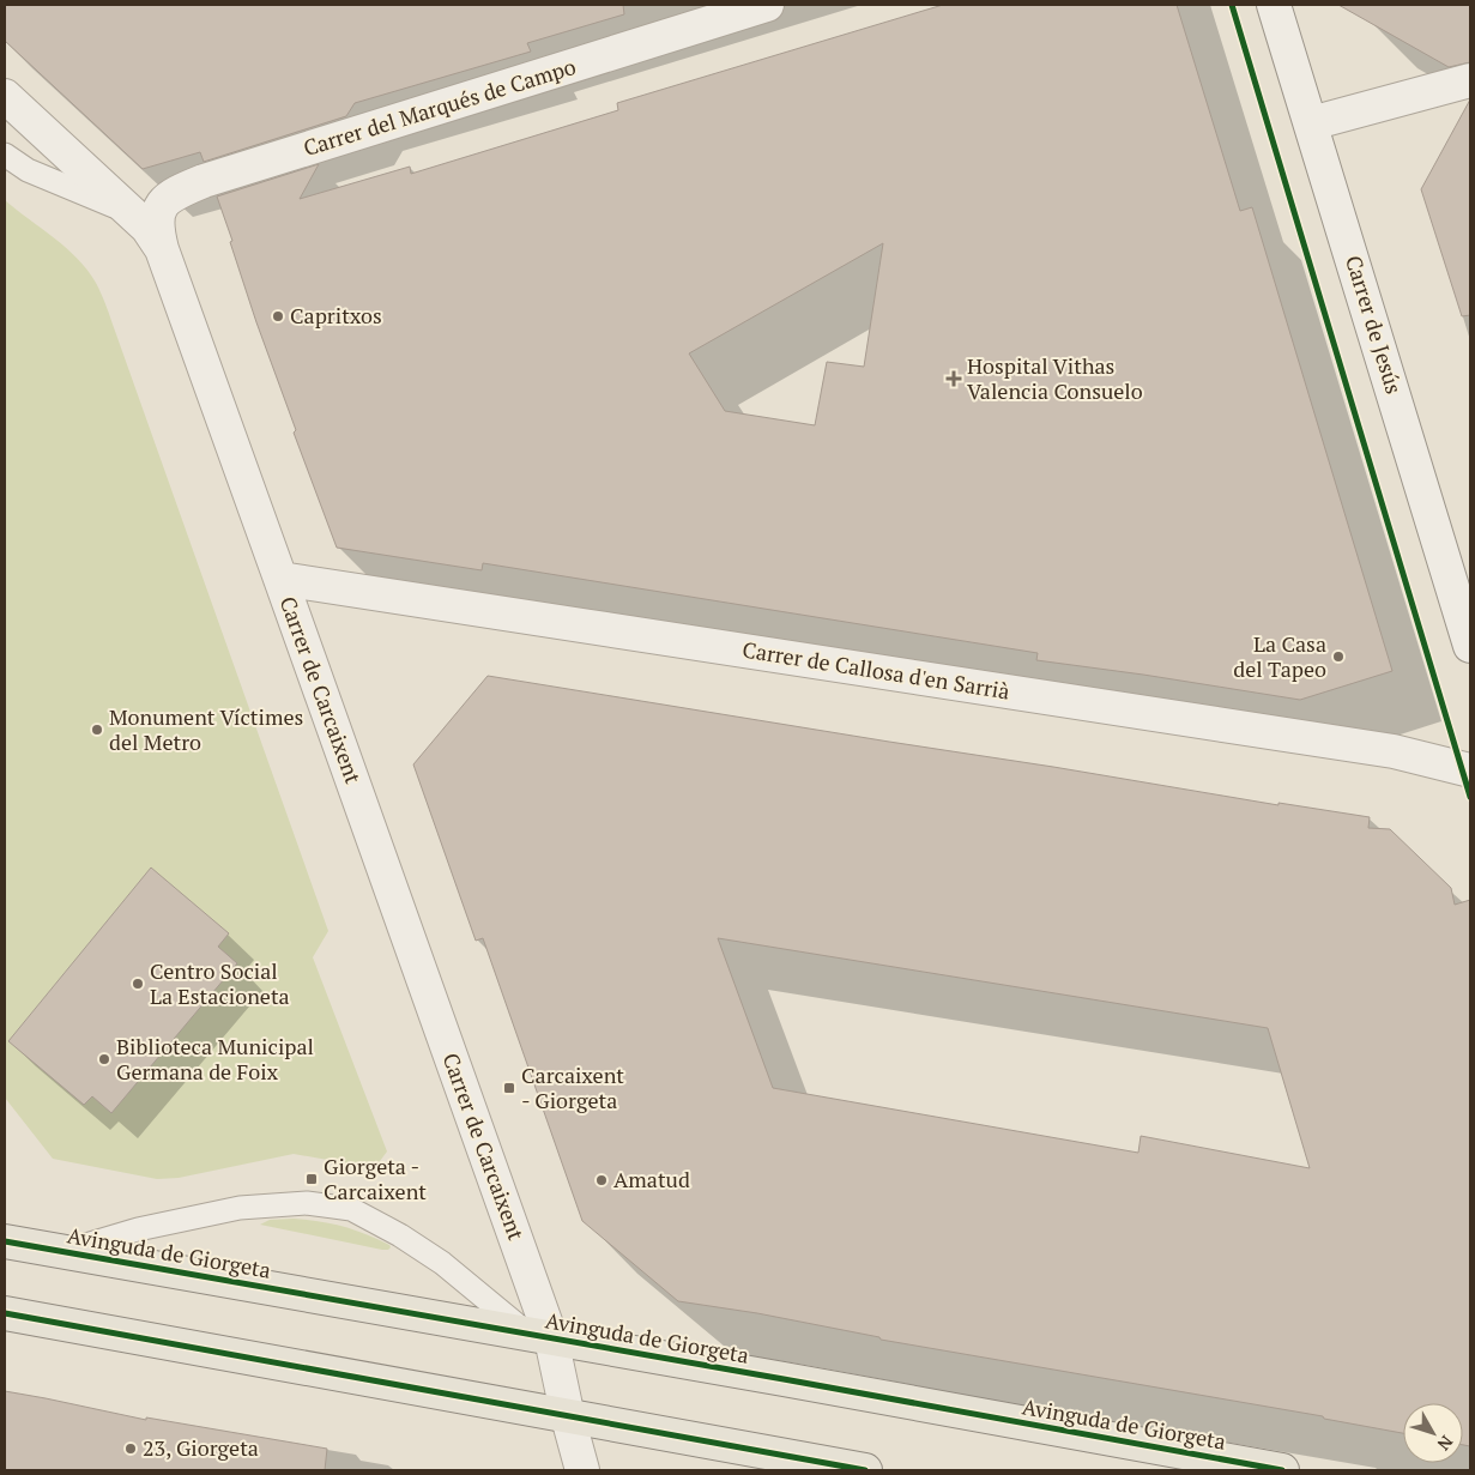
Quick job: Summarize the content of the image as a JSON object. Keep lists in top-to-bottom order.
{
  "streets": {
    "main road": ["Avinguda de Giorgeta"],
    "street": [
      "Carrer del Marqués de Campo",
      "Carrer de Jesús",
      "Carrer de Callosa d'en Sarrià",
      "Carrer de Carcaixent"
    ]
  },
  "crossings": [
    ["Carrer del Marqués de Campo", "Carrer de Carcaixent"],
    ["Carrer de Callosa d'en Sarrià", "Carrer de Carcaixent"],
    ["Carrer de Carcaixent", "Avinguda de Giorgeta"]
  ],
  "places": {
    "other": [
      "Capritxos",
      "La Casa del Tapeo",
      "Monument Víctimes del Metro",
      "Centro Social La Estacioneta",
      "Biblioteca Municipal Germana de Foix",
      "Amatud",
      "23, Giorgeta"
    ],
    "health": ["Hospital Vithas Valencia Consuelo"],
    "transit": ["Carcaixent - Giorgeta", "Giorgeta - Carcaixent"]
  },
  "north": "bottom right"
}
